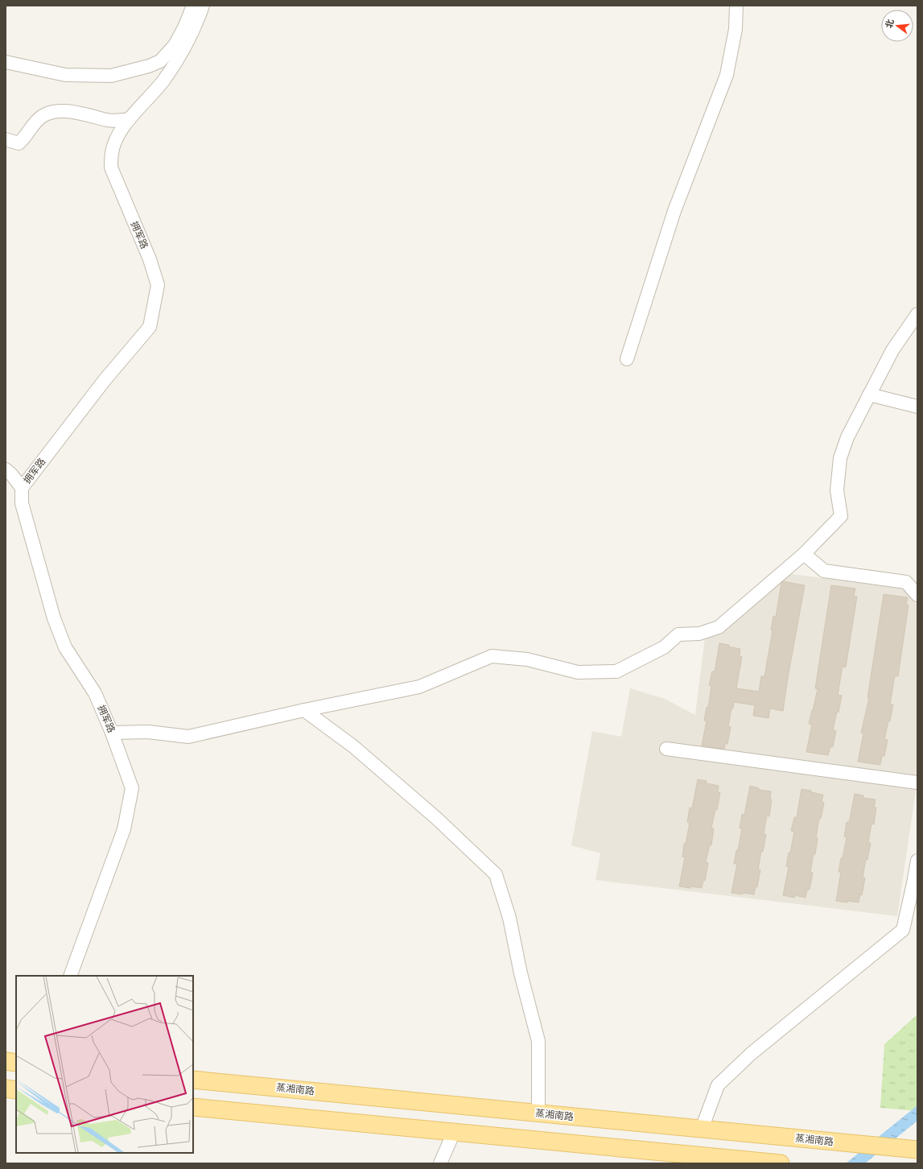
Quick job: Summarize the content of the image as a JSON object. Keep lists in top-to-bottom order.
{
  "streets": {
    "main road": ["蒸湘南路"],
    "street": ["拥军路"]
  },
  "north": "left"
}
